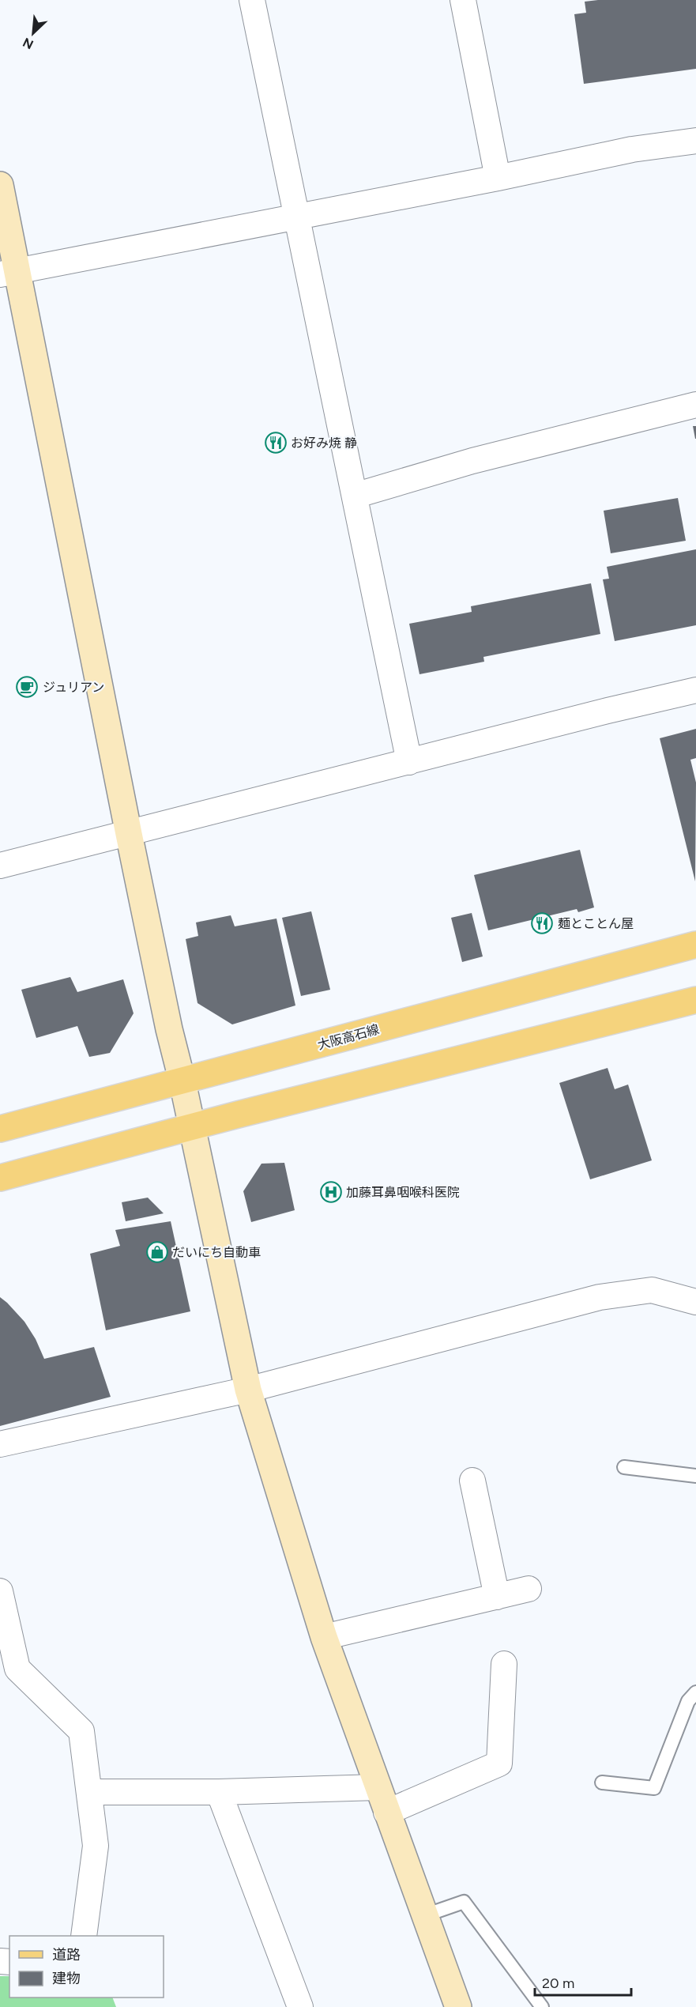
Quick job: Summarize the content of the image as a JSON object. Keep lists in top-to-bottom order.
{
  "streets": {
    "main road": ["大阪高石線"]
  },
  "places": {
    "restaurant": ["お好み焼 静", "麺とことん屋"],
    "cafe": ["ジュリアン"],
    "hospital": ["加藤耳鼻咽喉科医院"],
    "shop": ["だいにち自動車"]
  },
  "legend": ["道路", "建物"],
  "scale_bar": "20 m",
  "north": "bottom left"
}
